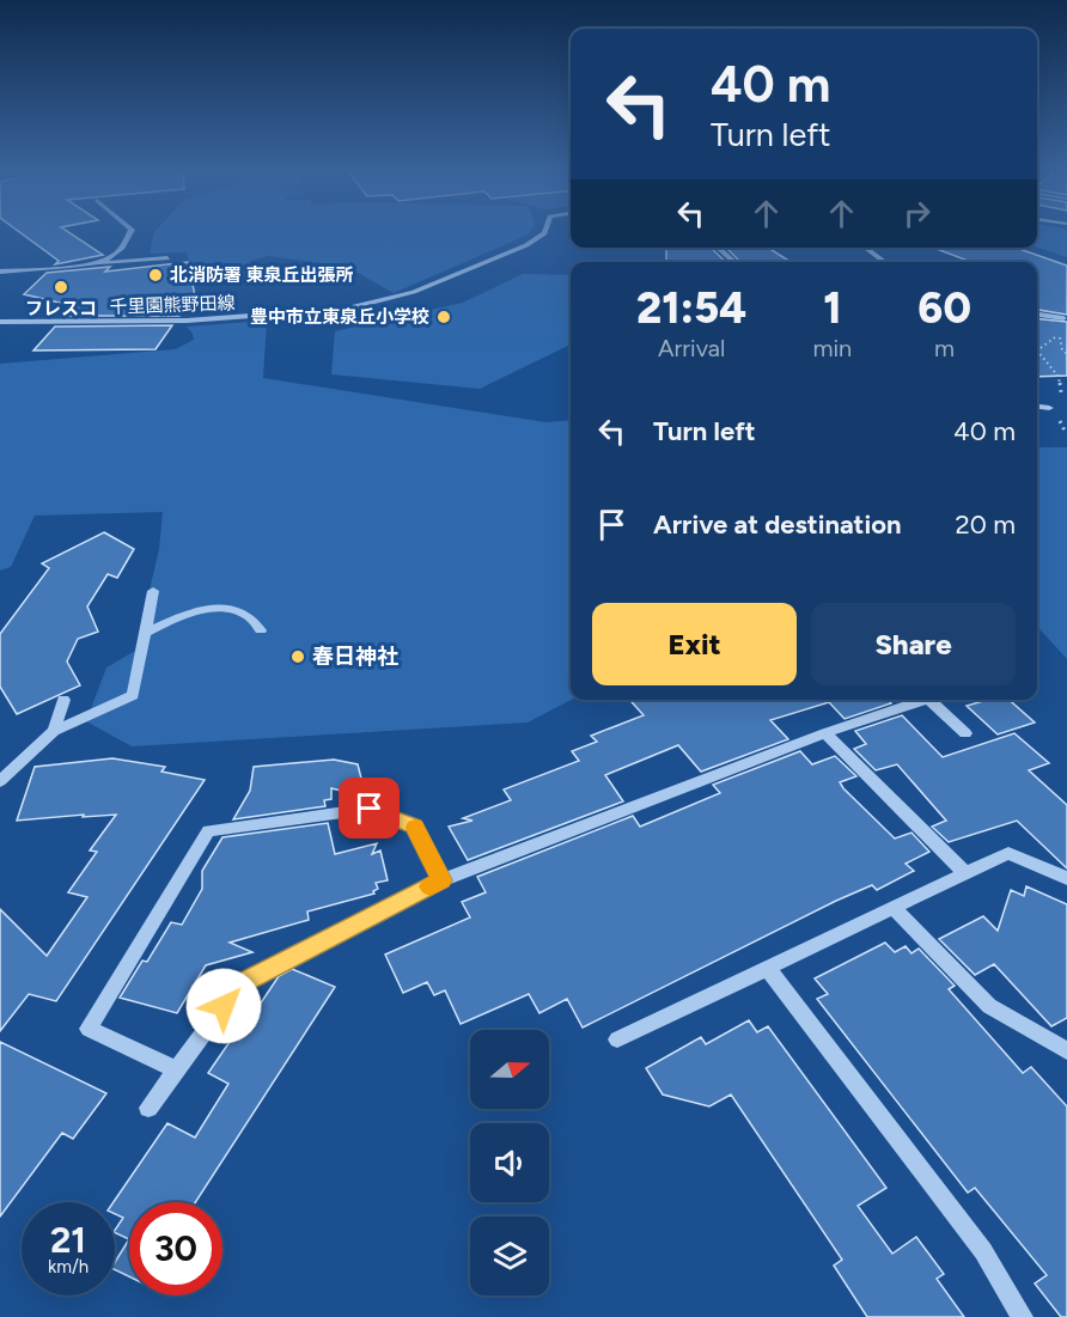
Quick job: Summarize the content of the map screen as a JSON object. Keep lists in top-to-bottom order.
{
  "streets": {
    "street": ["千里園熊野田線"]
  },
  "places": [
    "北消防署 東泉丘出張所",
    "フレスコ",
    "豊中市立東泉丘小学校",
    "春日神社"
  ],
  "north": "right",
  "page": {
    "turn": ["40 m", "Turn left"],
    "eta": [
      "21:54",
      "Arrival",
      "1",
      "min",
      "60",
      "m"
    ],
    "list": [
      {
        "name": "Turn left",
        "value": "40 m"
      },
      {
        "name": "Arrive at destination",
        "value": "20 m"
      }
    ],
    "buttons": ["Exit", "Share"],
    "speed": "21 km/h",
    "limit": "30"
  }
}
